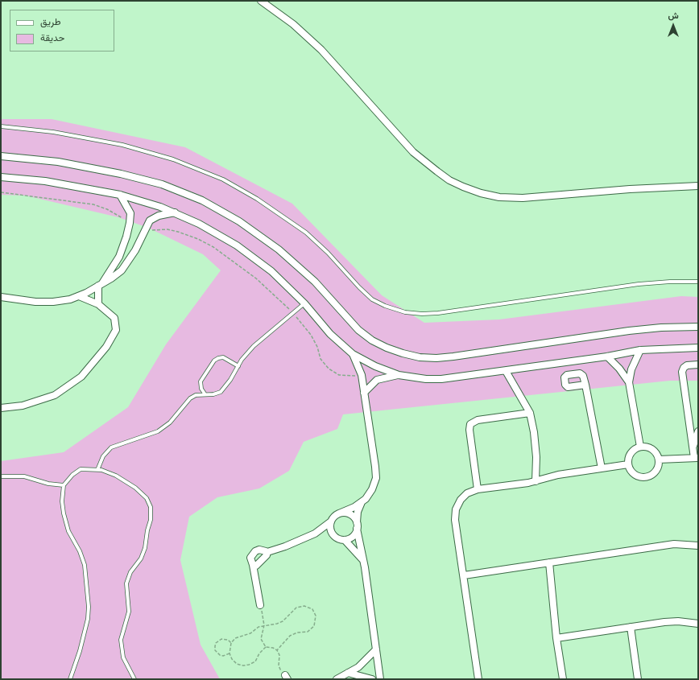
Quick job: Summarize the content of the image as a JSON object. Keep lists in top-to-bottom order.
{
  "legend": ["طريق", "حديقة"],
  "north": "top"
}
